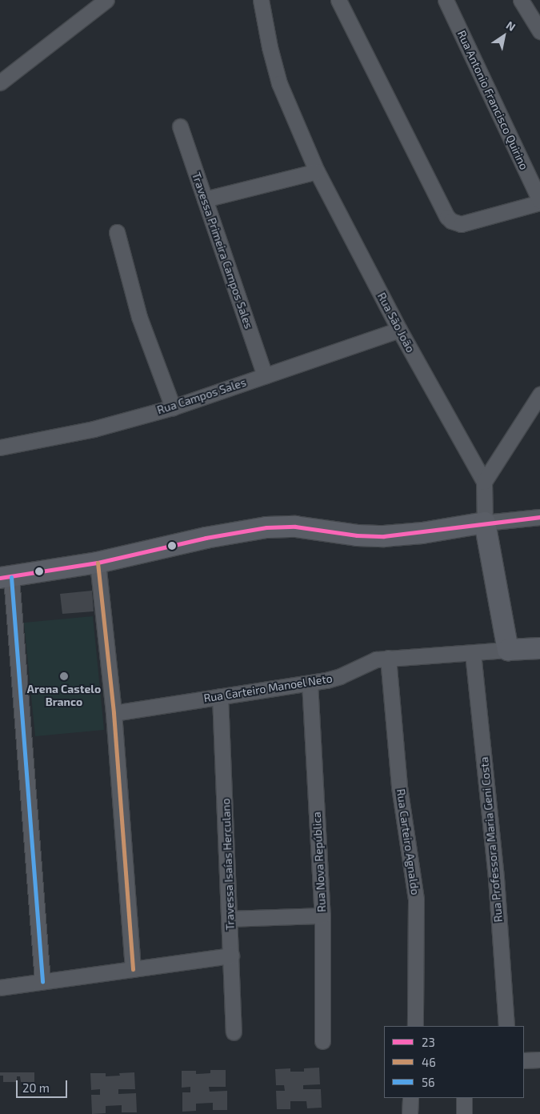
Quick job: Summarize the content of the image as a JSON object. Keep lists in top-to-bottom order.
{
  "streets": {
    "street": [
      "Rua Antonio Francisco Quirino",
      "Travessa Primeira Campos Sales",
      "Rua São João",
      "Rua Campos Sales",
      "Rua Carteiro Manoel Neto",
      "Rua Professora Maria Geni Costa",
      "Rua Carteiro Agnaldo",
      "Rua Nova República",
      "Travessa Isaías Herculano"
    ]
  },
  "crossings": [
    ["Travessa Primeira Campos Sales", "Rua Campos Sales"],
    ["Rua São João", "Rua Campos Sales"],
    ["Rua São João", "Rua Carteiro Manoel Neto"],
    ["Rua Carteiro Manoel Neto", "Rua Professora Maria Geni Costa"],
    ["Rua Carteiro Manoel Neto", "Rua Carteiro Agnaldo"],
    ["Rua Carteiro Manoel Neto", "Rua Nova República"],
    ["Rua Carteiro Manoel Neto", "Travessa Isaías Herculano"]
  ],
  "places": ["Arena Castelo Branco"],
  "lines": ["transit line 23", "transit line 46", "transit line 56"],
  "legend": ["23", "46", "56"],
  "scale_bar": "20 m",
  "north": "top right"
}
